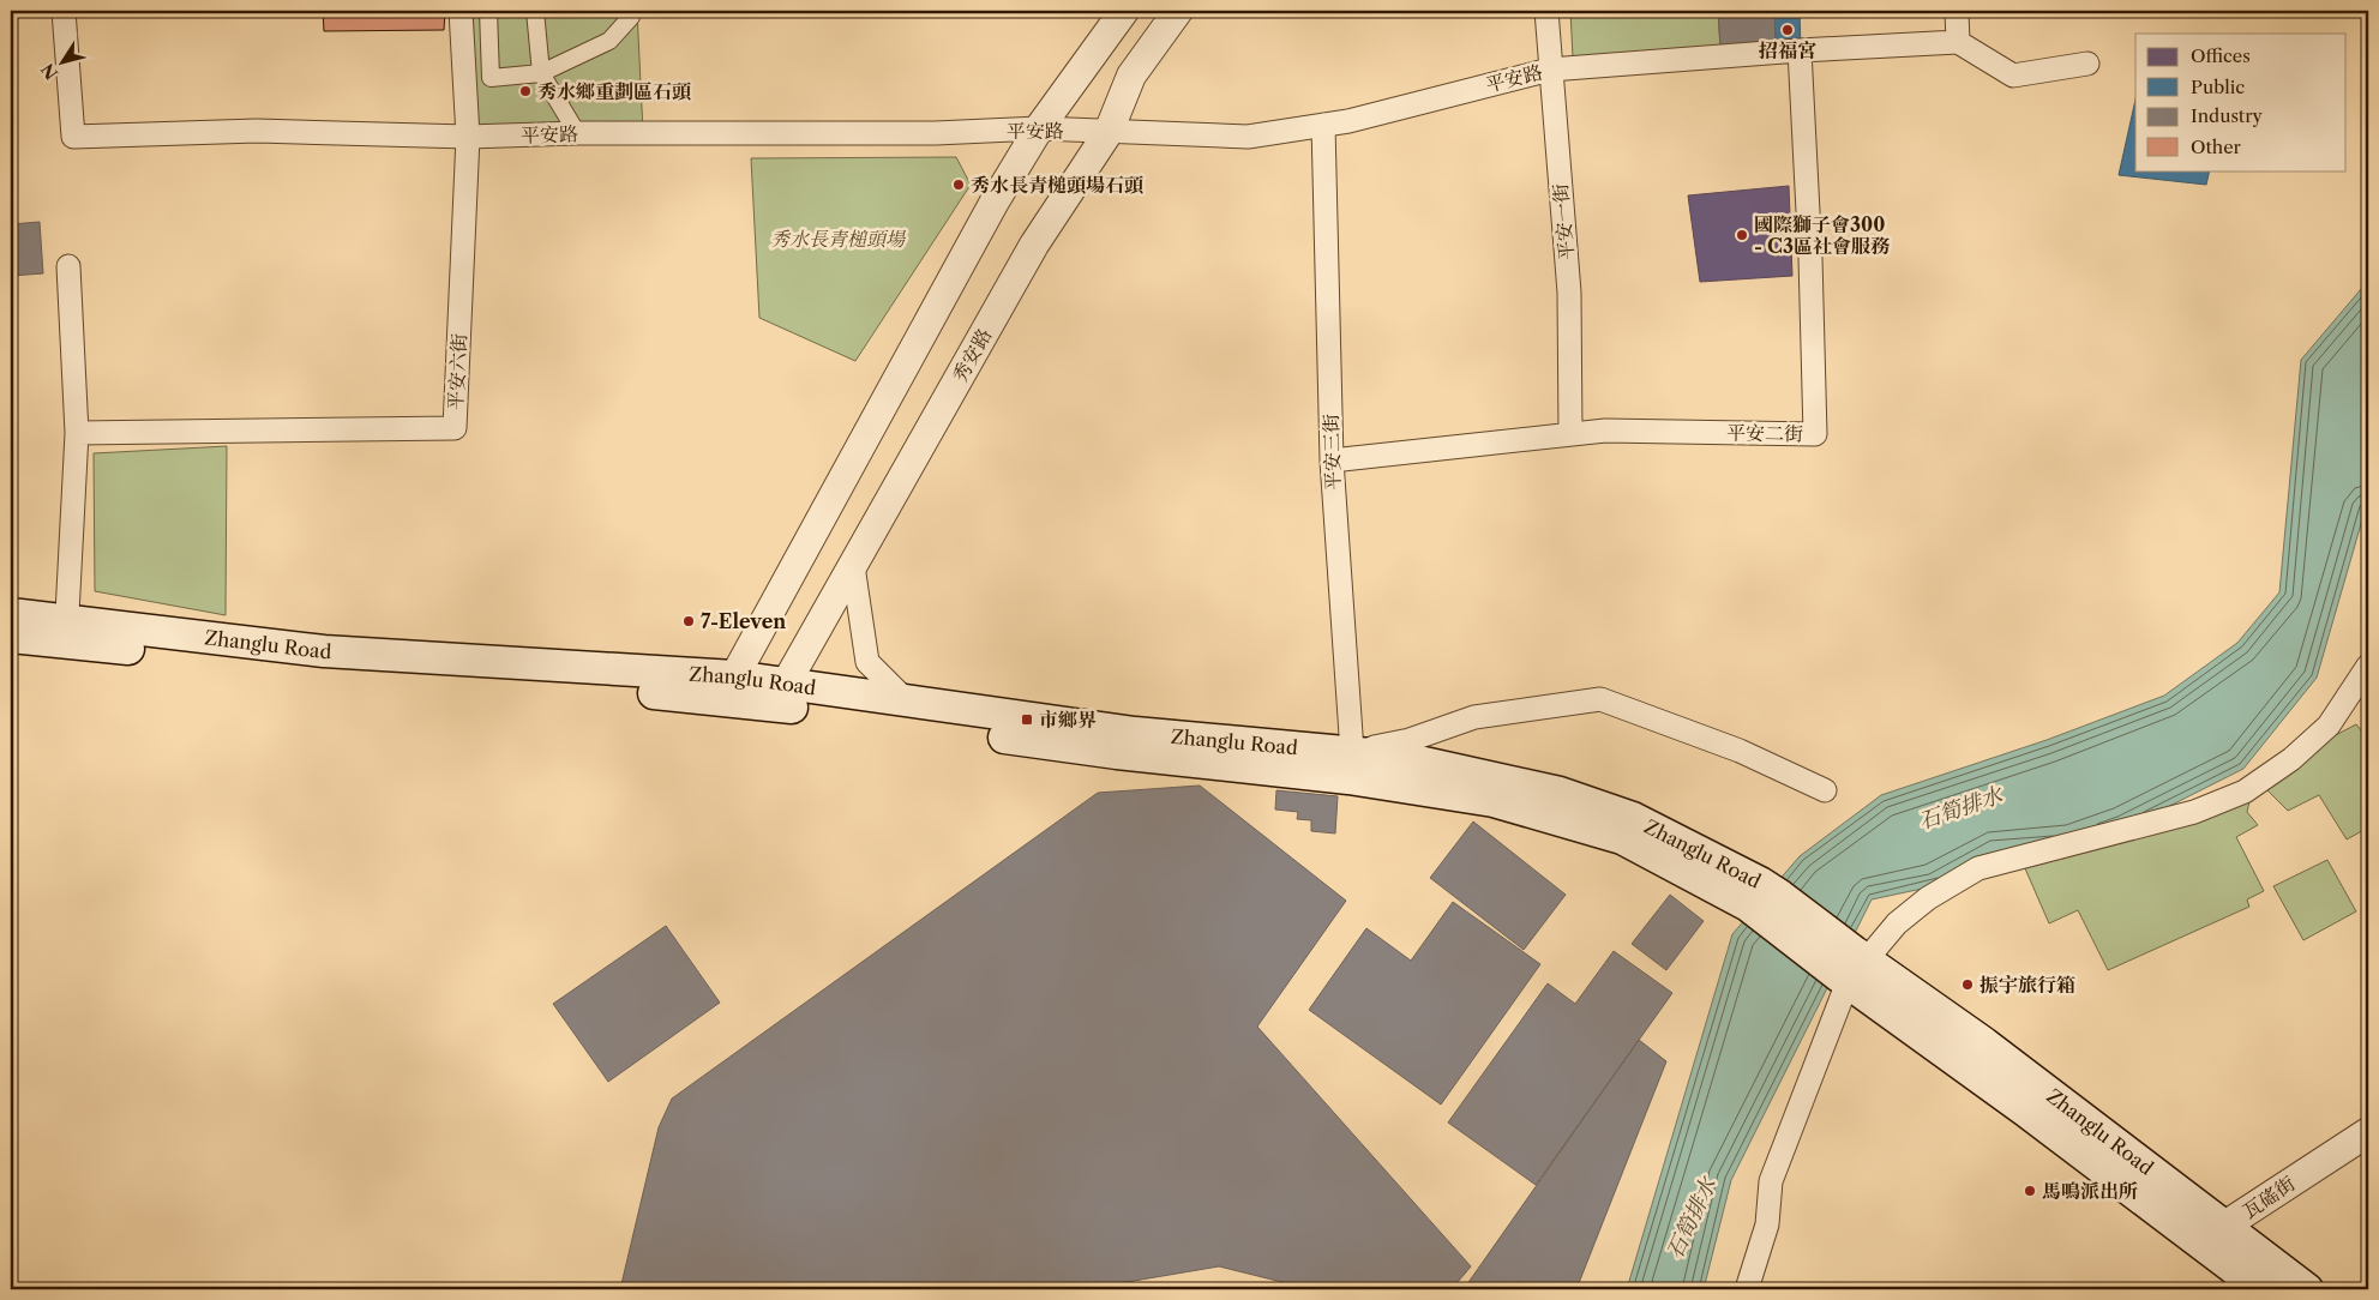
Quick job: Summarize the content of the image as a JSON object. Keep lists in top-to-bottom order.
{
  "streets": {
    "main road": ["Zhanglu Road"],
    "street": [
      "平安路",
      "平安一街",
      "秀安路",
      "平安六街",
      "平安二街",
      "平安三街",
      "瓦磘街"
    ]
  },
  "crossings": [
    ["平安路", "平安一街"],
    ["平安路", "秀安路"],
    ["平安路", "平安六街"],
    ["平安路", "平安二街"],
    ["平安路", "平安三街"],
    ["平安一街", "平安二街"],
    ["秀安路", "Zhanglu Road"],
    ["平安二街", "平安三街"],
    ["平安三街", "Zhanglu Road"],
    ["Zhanglu Road", "瓦磘街"]
  ],
  "water": ["石筍排水"],
  "parks": ["秀水長青槌頭場"],
  "places": {
    "other": [
      "招福宮",
      "秀水鄉重劃區石頭",
      "秀水長青槌頭場石頭",
      "國際獅子會300 - C3區社會服務",
      "7-Eleven",
      "振宇旅行箱",
      "馬鳴派出所"
    ],
    "transit": ["市鄉界"]
  },
  "legend": [
    "Offices",
    "Public",
    "Industry",
    "Other"
  ],
  "north": "bottom left"
}
